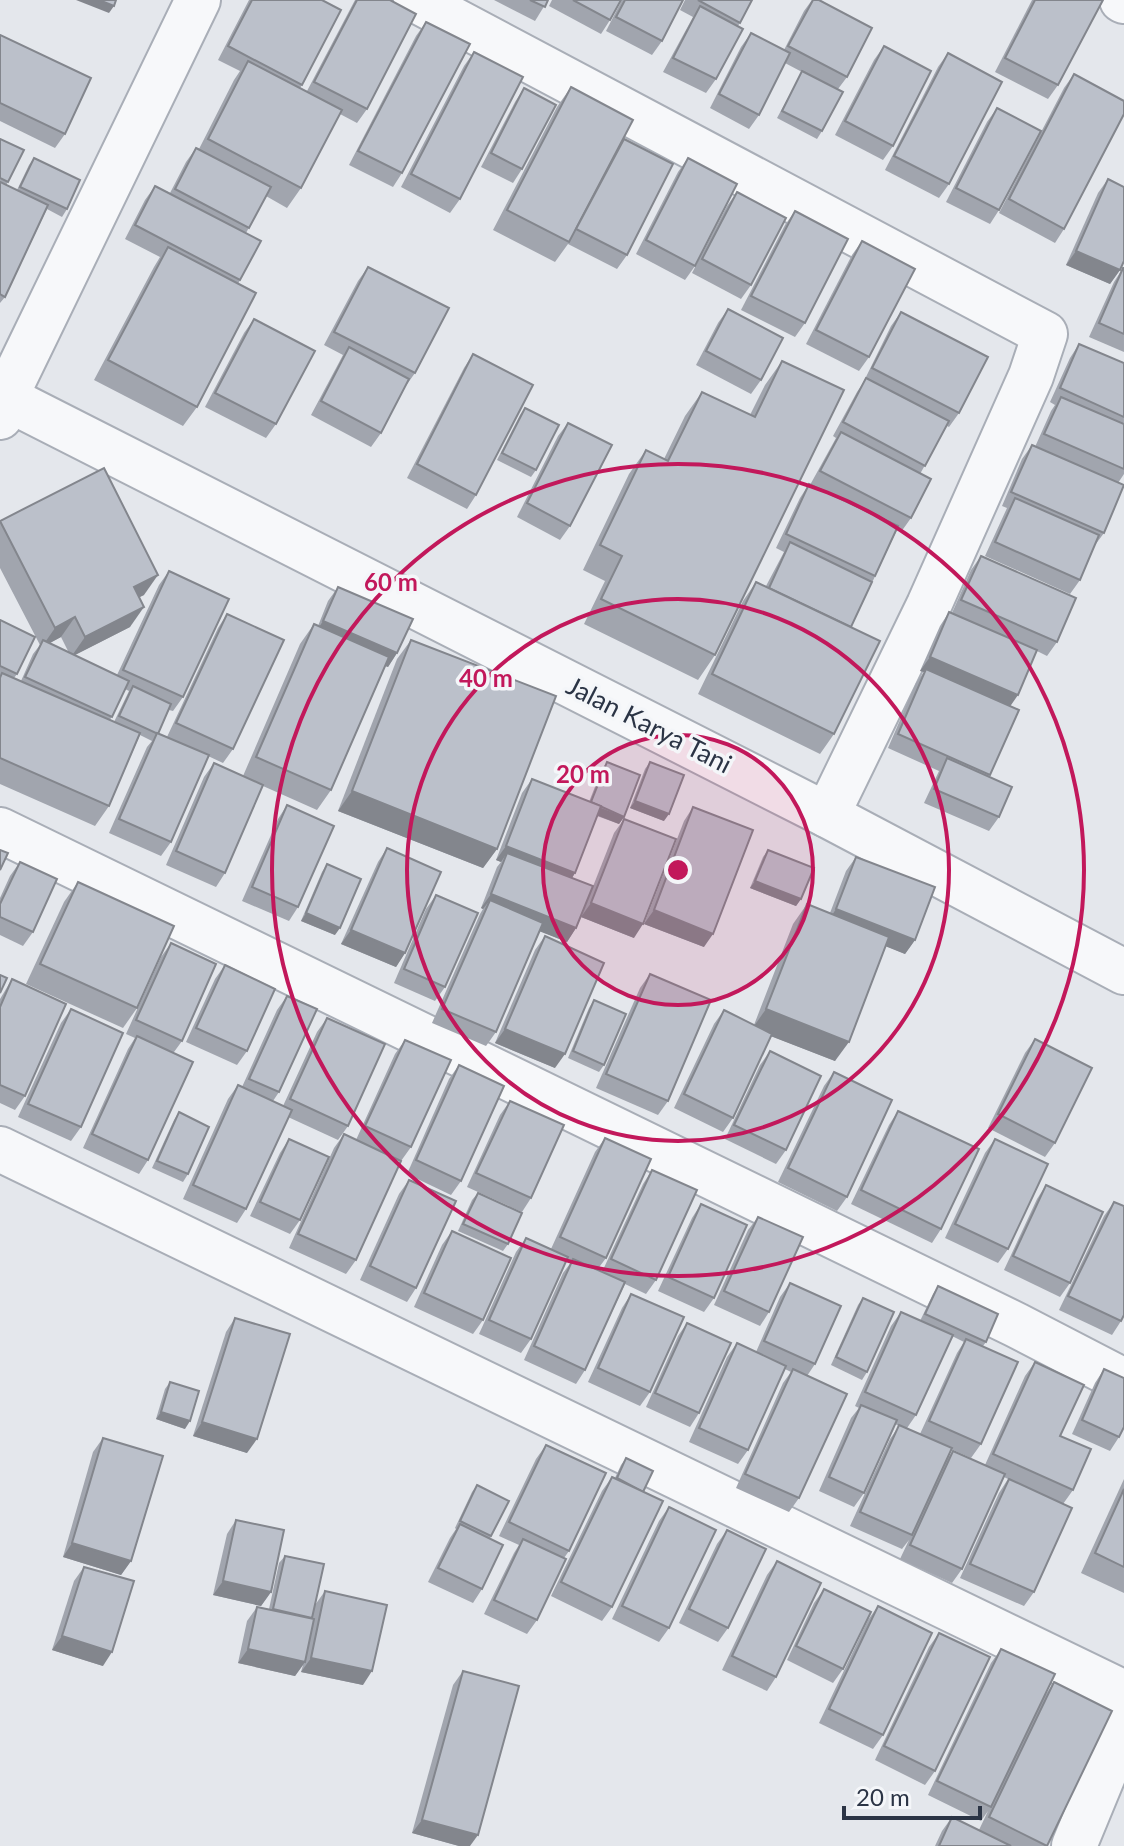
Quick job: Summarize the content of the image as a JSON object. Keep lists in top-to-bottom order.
{
  "streets": {
    "street": ["Jalan Karya Tani"]
  },
  "scale_bar": "20 m",
  "rings": ["60 m", "40 m", "20 m"]
}
